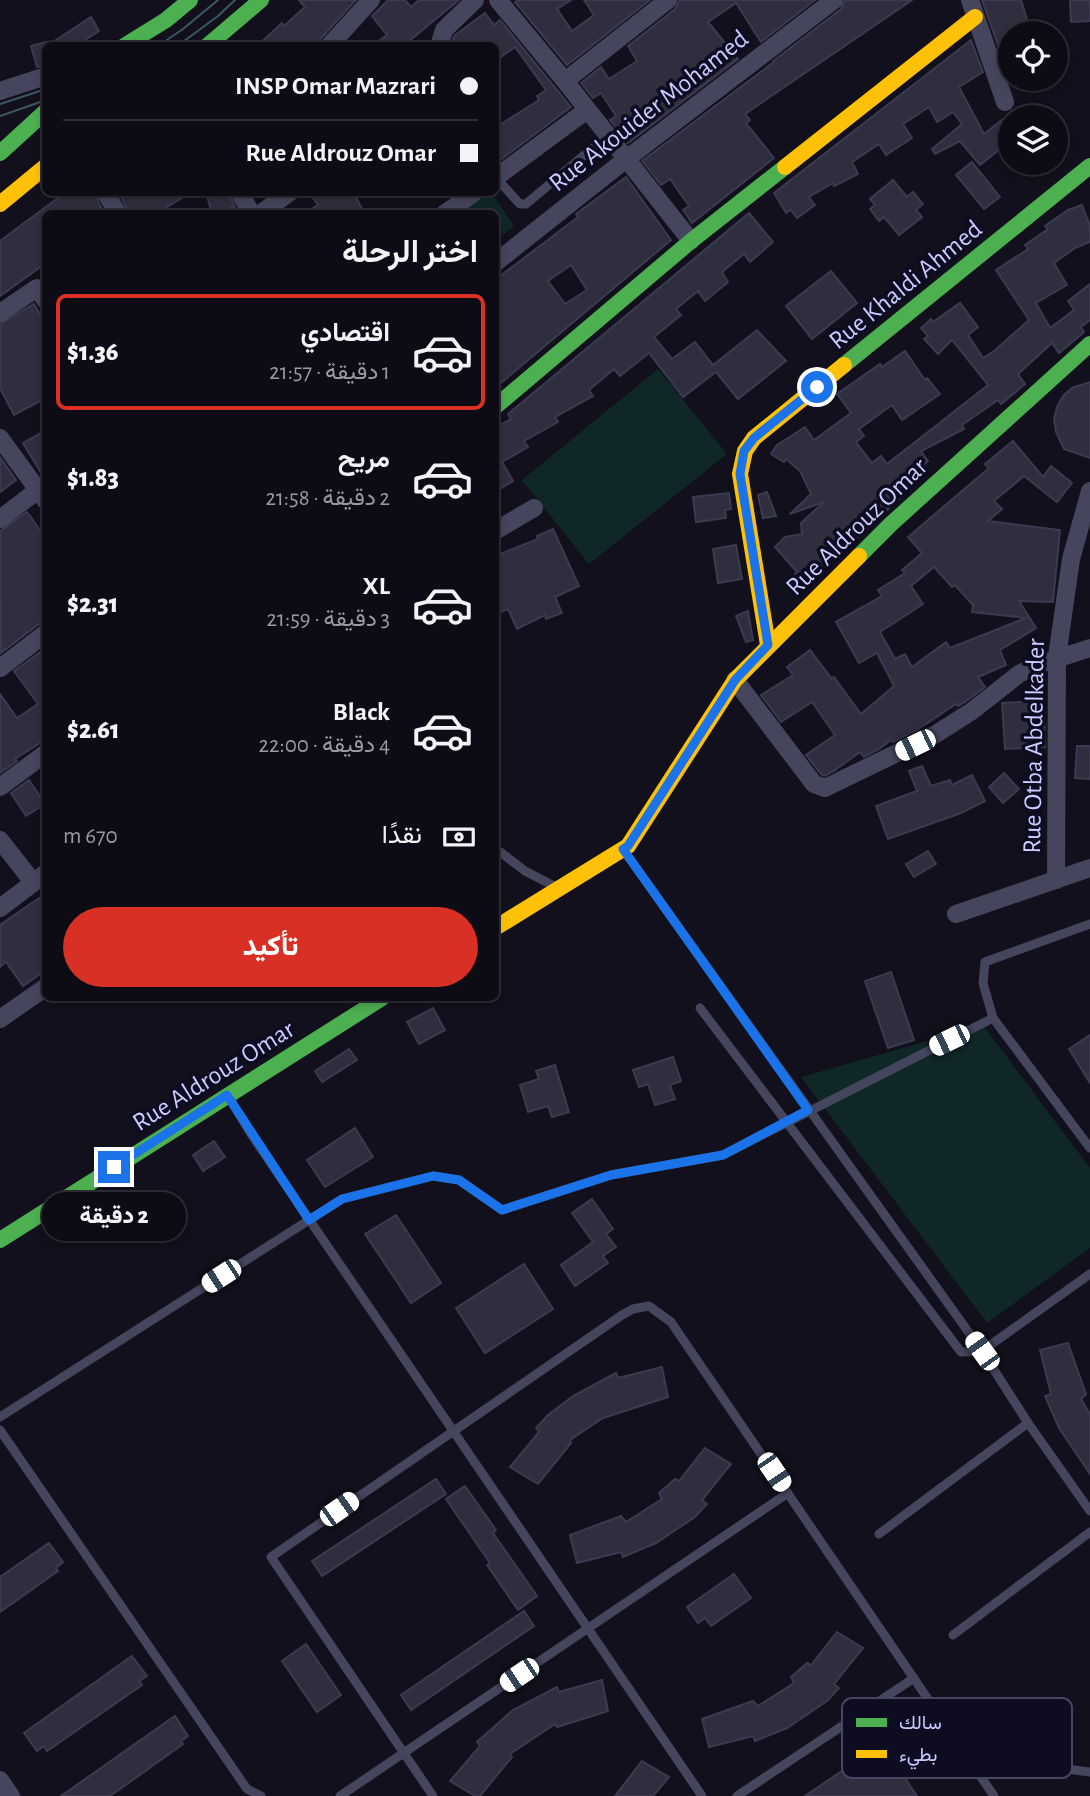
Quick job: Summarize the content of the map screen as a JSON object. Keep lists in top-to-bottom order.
{
  "streets": {
    "street": [
      "Rue Akouider Mohamed",
      "Rue Khaldi Ahmed",
      "Rue Aldrouz Omar",
      "Rue Otba Abdelkader"
    ]
  },
  "crossings": [
    ["Rue Khaldi Ahmed", "Rue Aldrouz Omar"]
  ],
  "legend": ["سالك", "بطيء"],
  "page": {
    "banner": ["INSP Omar Mazrari", "Rue Aldrouz Omar"],
    "heading": "اختر الرحلة",
    "list": [
      {
        "name": "اقتصادي",
        "note": "1 دقيقة · 21:57",
        "value": "$1.36"
      },
      {
        "name": "مريح",
        "note": "2 دقيقة · 21:58",
        "value": "$1.83"
      },
      {
        "name": "XL",
        "note": "3 دقيقة · 21:59",
        "value": "$2.31"
      },
      {
        "name": "Black",
        "note": "4 دقيقة · 22:00",
        "value": "$2.61"
      }
    ],
    "pay": ["نقدًا", "670 m"],
    "buttons": "تأكيد",
    "bubble": "2 دقيقة"
  }
}
